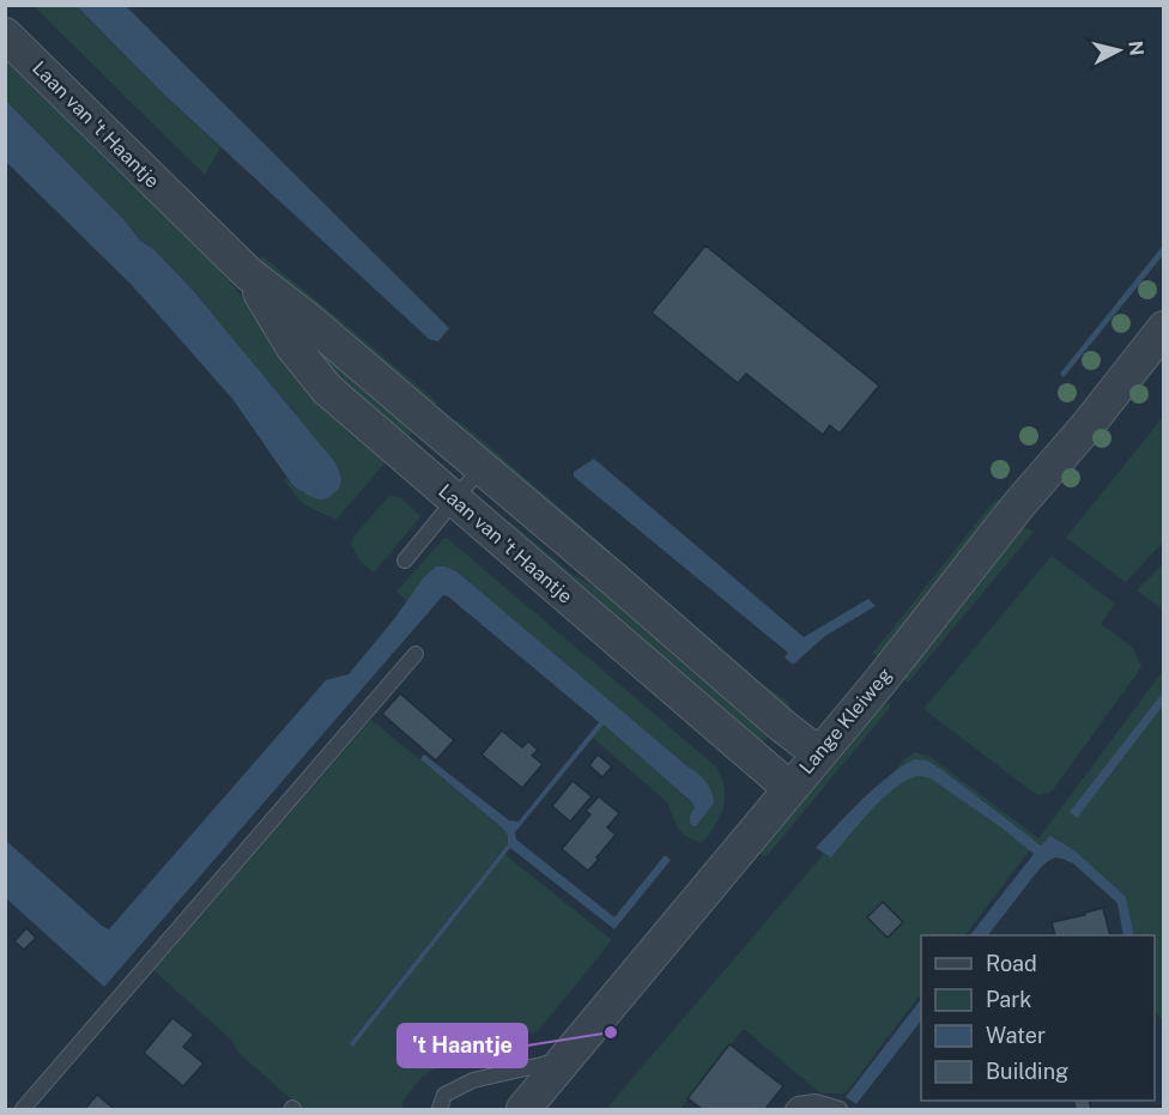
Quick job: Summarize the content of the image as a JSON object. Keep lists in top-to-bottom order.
{
  "streets": {
    "street": ["Laan van 't Haantje", "Lange Kleiweg"]
  },
  "crossings": [
    ["Laan van 't Haantje", "Lange Kleiweg"]
  ],
  "places": ["'t Haantje"],
  "legend": [
    "Road",
    "Park",
    "Water",
    "Building"
  ],
  "north": "right"
}
